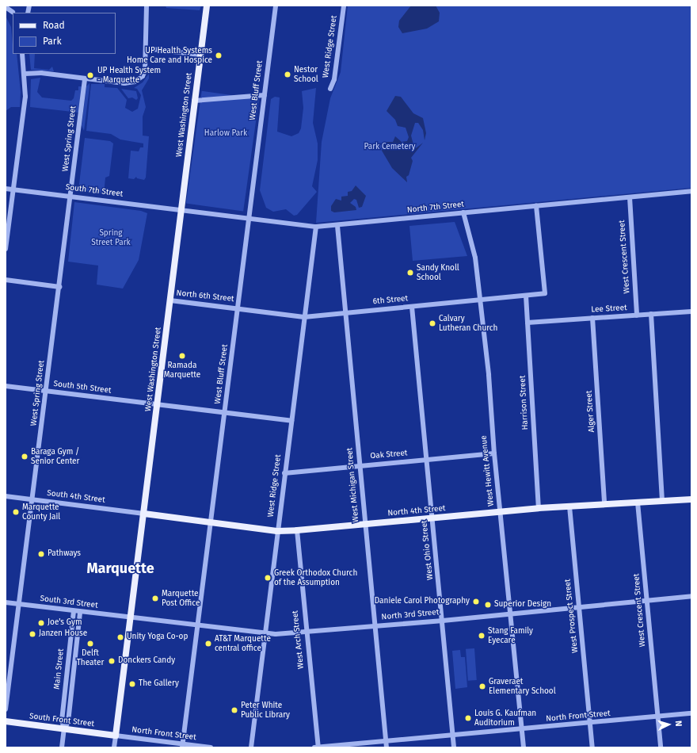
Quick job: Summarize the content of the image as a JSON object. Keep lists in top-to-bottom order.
{
  "streets": {
    "main road": ["West Washington Street", "North 4th Street", "South Front Street"],
    "street": [
      "West Ridge Street",
      "West Bluff Street",
      "West Spring Street",
      "South 7th Street",
      "North 7th Street",
      "West Crescent Street",
      "North 6th Street",
      "6th Street",
      "Lee Street",
      "South 5th Street",
      "Harrison Street",
      "Alger Street",
      "Oak Street",
      "West Hewitt Avenue",
      "West Michigan Street",
      "South 4th Street",
      "West Ohio Street",
      "South 3rd Street",
      "North 3rd Street",
      "West Prospect Street",
      "West Arch Street",
      "Main Street",
      "North Front Street"
    ]
  },
  "crossings": [
    ["West Ridge Street", "North 7th Street"],
    ["West Ridge Street", "6th Street"],
    ["West Ridge Street", "South 5th Street"],
    ["West Ridge Street", "Oak Street"],
    ["West Ridge Street", "North 4th Street"],
    ["West Ridge Street", "North 3rd Street"],
    ["West Bluff Street", "North 7th Street"],
    ["West Bluff Street", "North 6th Street"],
    ["West Bluff Street", "6th Street"],
    ["West Bluff Street", "South 5th Street"],
    ["West Bluff Street", "North 4th Street"],
    ["West Bluff Street", "North 3rd Street"],
    ["West Bluff Street", "North Front Street"],
    ["West Washington Street", "South 7th Street"],
    ["West Washington Street", "North 7th Street"],
    ["West Washington Street", "North 6th Street"],
    ["West Washington Street", "South 5th Street"],
    ["West Washington Street", "South 4th Street"],
    ["West Washington Street", "North 4th Street"],
    ["West Washington Street", "South 3rd Street"],
    ["West Washington Street", "North 3rd Street"],
    ["West Washington Street", "North Front Street"],
    ["West Washington Street", "South Front Street"],
    ["West Spring Street", "South 7th Street"],
    ["West Spring Street", "South 5th Street"],
    ["West Spring Street", "South 4th Street"],
    ["West Spring Street", "South 3rd Street"],
    ["South 7th Street", "North 7th Street"],
    ["North 7th Street", "West Crescent Street"],
    ["North 7th Street", "6th Street"],
    ["North 7th Street", "West Hewitt Avenue"],
    ["North 7th Street", "West Michigan Street"],
    ["West Crescent Street", "Lee Street"],
    ["West Crescent Street", "North 4th Street"],
    ["West Crescent Street", "North 3rd Street"],
    ["West Crescent Street", "North Front Street"],
    ["North 6th Street", "6th Street"],
    ["6th Street", "Harrison Street"],
    ["6th Street", "West Hewitt Avenue"],
    ["6th Street", "West Michigan Street"],
    ["6th Street", "West Ohio Street"],
    ["Lee Street", "Harrison Street"],
    ["Lee Street", "Alger Street"],
    ["Harrison Street", "North 4th Street"],
    ["Alger Street", "North 4th Street"],
    ["Oak Street", "West Hewitt Avenue"],
    ["Oak Street", "West Michigan Street"],
    ["Oak Street", "West Ohio Street"],
    ["West Hewitt Avenue", "North 4th Street"],
    ["West Hewitt Avenue", "North 3rd Street"],
    ["West Hewitt Avenue", "North Front Street"],
    ["West Michigan Street", "North 4th Street"],
    ["West Michigan Street", "North 3rd Street"],
    ["West Michigan Street", "North Front Street"],
    ["South 4th Street", "North 4th Street"],
    ["North 4th Street", "West Ohio Street"],
    ["North 4th Street", "West Prospect Street"],
    ["North 4th Street", "West Arch Street"],
    ["West Ohio Street", "North 3rd Street"],
    ["West Ohio Street", "North Front Street"],
    ["South 3rd Street", "North 3rd Street"],
    ["South 3rd Street", "Main Street"],
    ["North 3rd Street", "West Prospect Street"],
    ["North 3rd Street", "West Arch Street"],
    ["West Prospect Street", "North Front Street"],
    ["West Arch Street", "North Front Street"],
    ["Main Street", "South Front Street"],
    ["North Front Street", "South Front Street"]
  ],
  "districts": ["Marquette"],
  "parks": ["Harlow Park", "Park Cemetery", "Spring Street Park"],
  "places": [
    "UP Health Systems Home Care and Hospice",
    "Nestor School",
    "UP Health System - Marquette",
    "Sandy Knoll School",
    "Calvary Lutheran Church",
    "Ramada Marquette",
    "Baraga Gym / Senior Center",
    "Marquette County Jail",
    "Pathways",
    "Greek Orthodox Church of the Assumption",
    "Marquette Post Office",
    "Daniele Carol Photography",
    "Superior Design",
    "Joe's Gym",
    "Janzen House",
    "Stang Family Eyecare",
    "Unity Yoga Co-op",
    "Delft Theater",
    "AT&T Marquette central office",
    "Donckers Candy",
    "The Gallery",
    "Graveraet Elementary School",
    "Peter White Public Library",
    "Louis G. Kaufman Auditorium"
  ],
  "legend": ["Road", "Park"],
  "north": "right"
}
